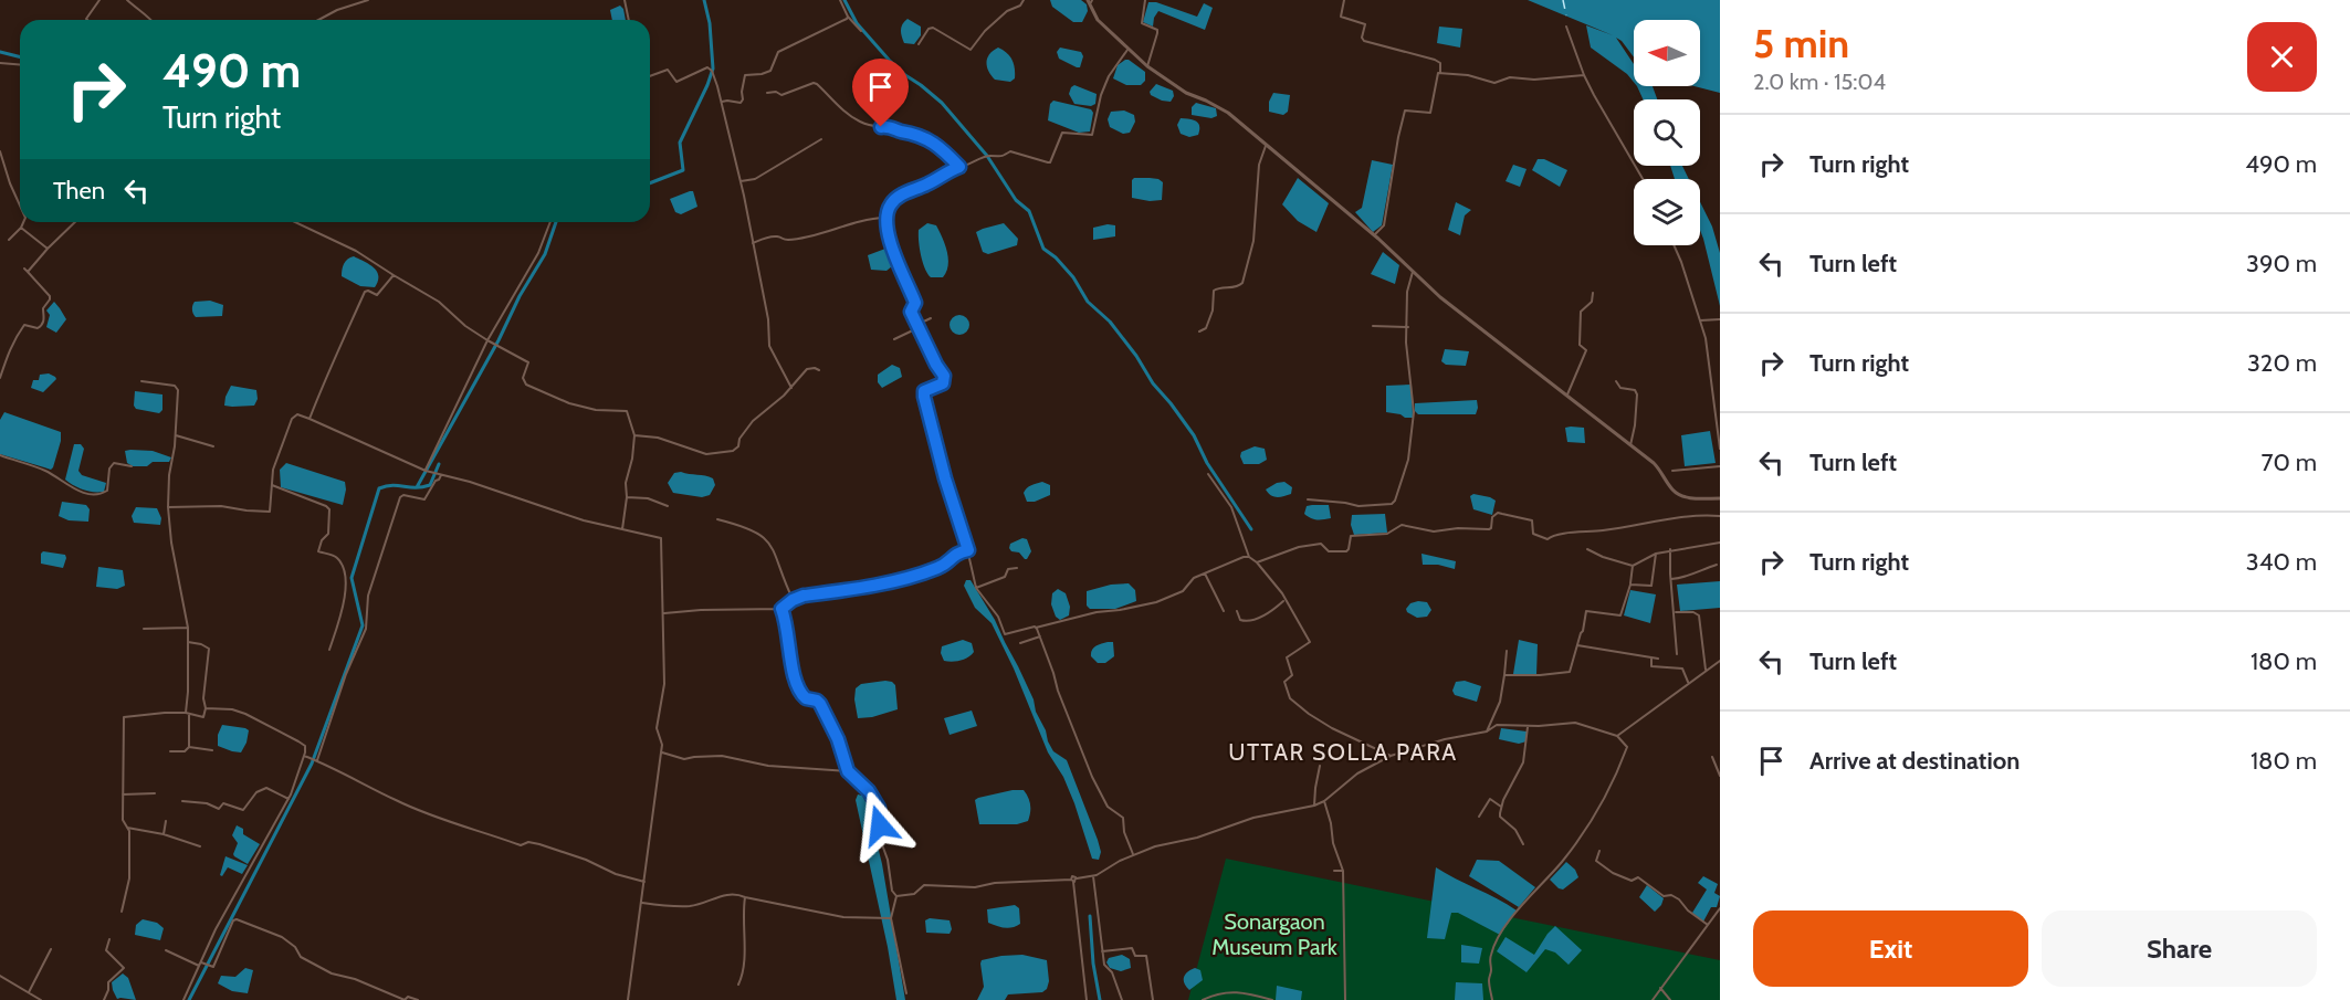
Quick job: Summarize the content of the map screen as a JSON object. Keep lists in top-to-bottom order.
{
  "districts": ["UTTAR SOLLA PARA"],
  "parks": ["Sonargaon Museum Park"],
  "north": "left",
  "page": {
    "heading": ["5 min", "2.0 km · 15:04"],
    "turn": ["490 m", "Turn right"],
    "list": [
      {
        "name": "Turn right",
        "value": "490 m"
      },
      {
        "name": "Turn left",
        "value": "390 m"
      },
      {
        "name": "Turn right",
        "value": "320 m"
      },
      {
        "name": "Turn left",
        "value": "70 m"
      },
      {
        "name": "Turn right",
        "value": "340 m"
      },
      {
        "name": "Turn left",
        "value": "180 m"
      },
      {
        "name": "Arrive at destination",
        "value": "180 m"
      }
    ],
    "then": "Then",
    "buttons": ["Exit", "Share"]
  }
}
